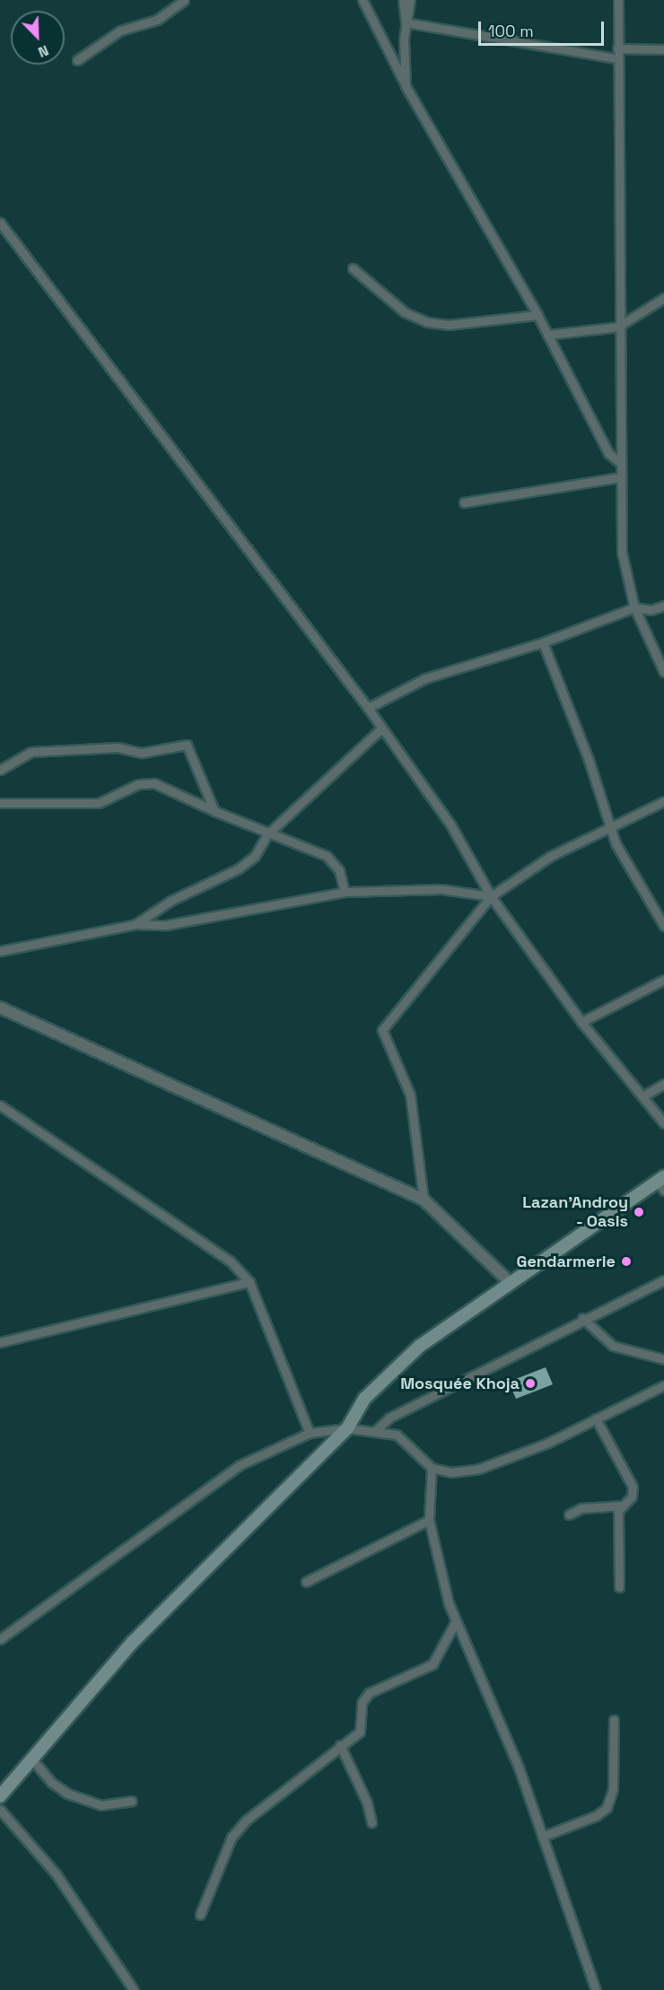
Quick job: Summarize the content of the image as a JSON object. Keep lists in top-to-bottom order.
{
  "places": ["Lazan'Androy - Oasis", "Gendarmerie", "Mosquée Khoja"],
  "scale_bar": "100 m",
  "north": "bottom right"
}
